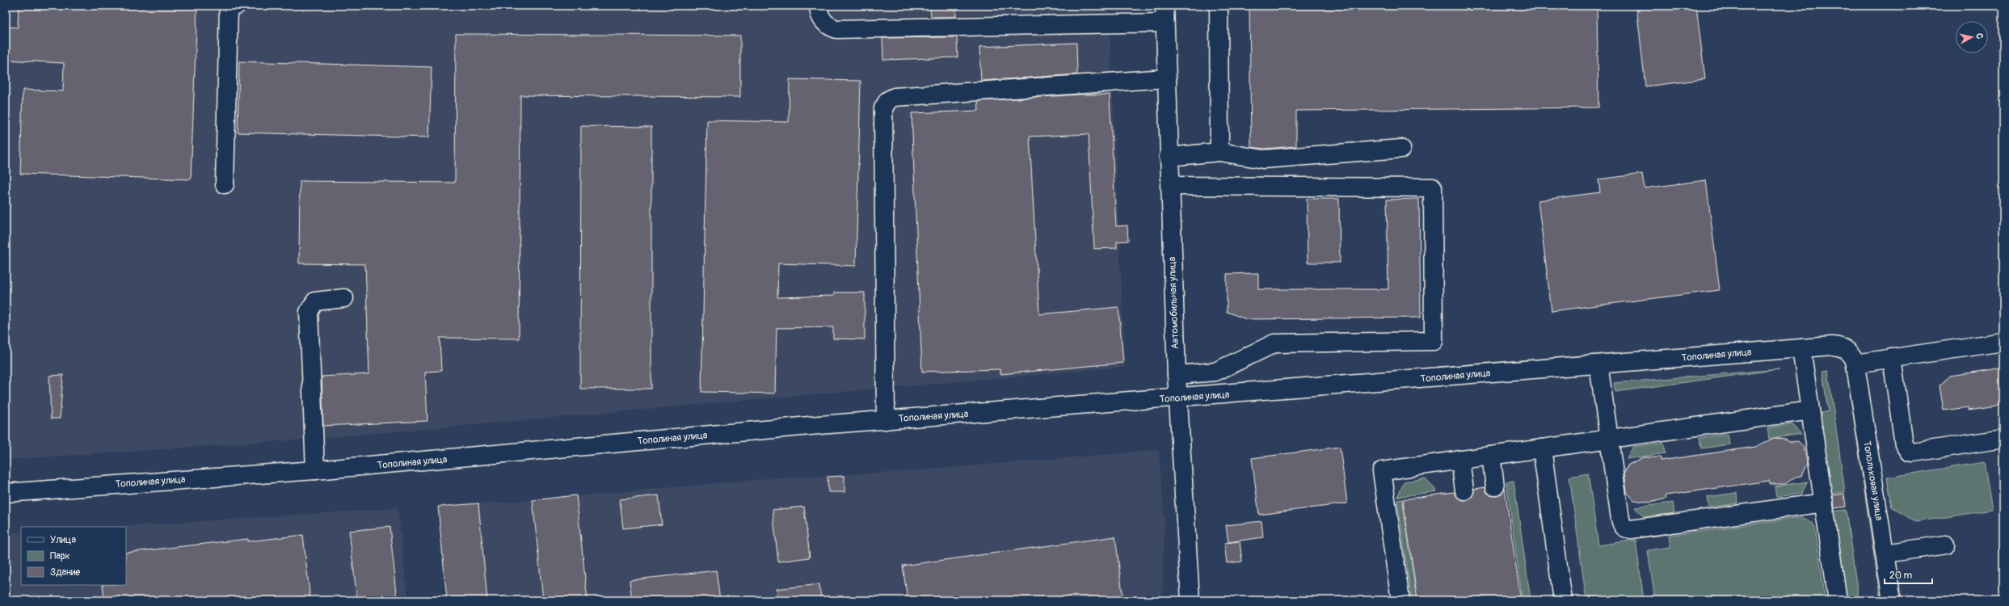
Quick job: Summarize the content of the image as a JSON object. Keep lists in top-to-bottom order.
{
  "streets": {
    "street": ["Автомобильная улица", "Тополиная улица", "Топольковая улица"]
  },
  "crossings": [
    ["Автомобильная улица", "Тополиная улица"],
    ["Тополиная улица", "Топольковая улица"]
  ],
  "legend": ["Улица", "Парк", "Здание"],
  "scale_bar": "20 m",
  "north": "right"
}
